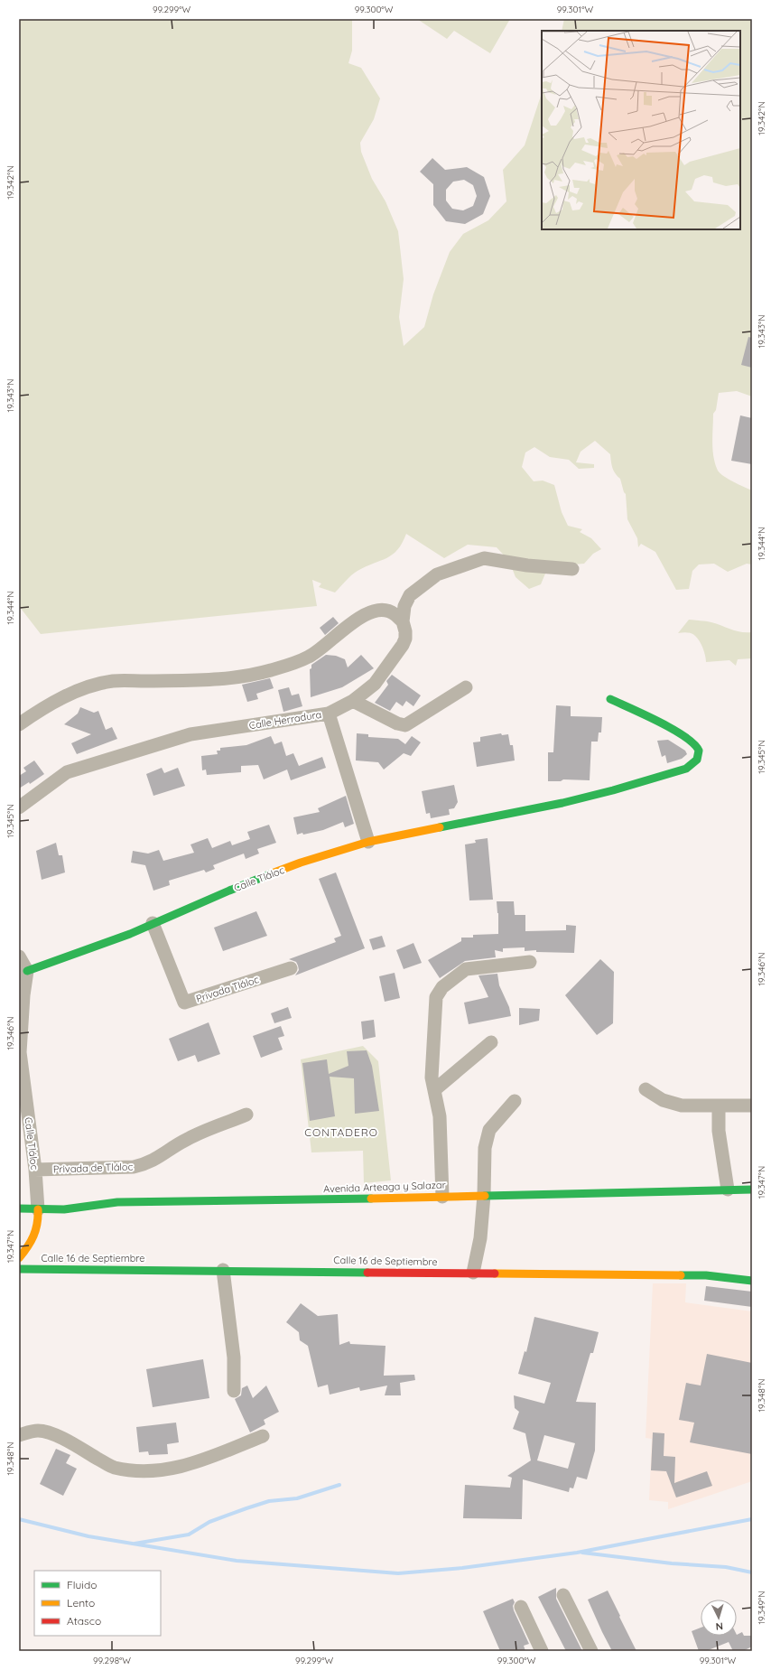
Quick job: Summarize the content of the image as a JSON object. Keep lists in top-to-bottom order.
{
  "streets": {
    "street": [
      "Calle Herradura",
      "Calle Tláloc",
      "Privada Tláloc",
      "Privada de Tláloc",
      "Avenida Arteaga y Salazar",
      "Calle 16 de Septiembre"
    ]
  },
  "crossings": [
    ["Calle Tláloc", "Privada Tláloc"],
    ["Calle Tláloc", "Privada de Tláloc"],
    ["Calle Tláloc", "Avenida Arteaga y Salazar"]
  ],
  "districts": ["CONTADERO"],
  "legend": ["Fluido", "Lento", "Atasco"],
  "north": "bottom",
  "coordinates": [
    "99.299°W",
    "99.300°W",
    "99.301°W",
    "19.342°N",
    "19.343°N",
    "19.344°N",
    "19.345°N",
    "19.346°N",
    "19.347°N",
    "19.348°N",
    "19.349°N",
    "99.298°W"
  ]
}
